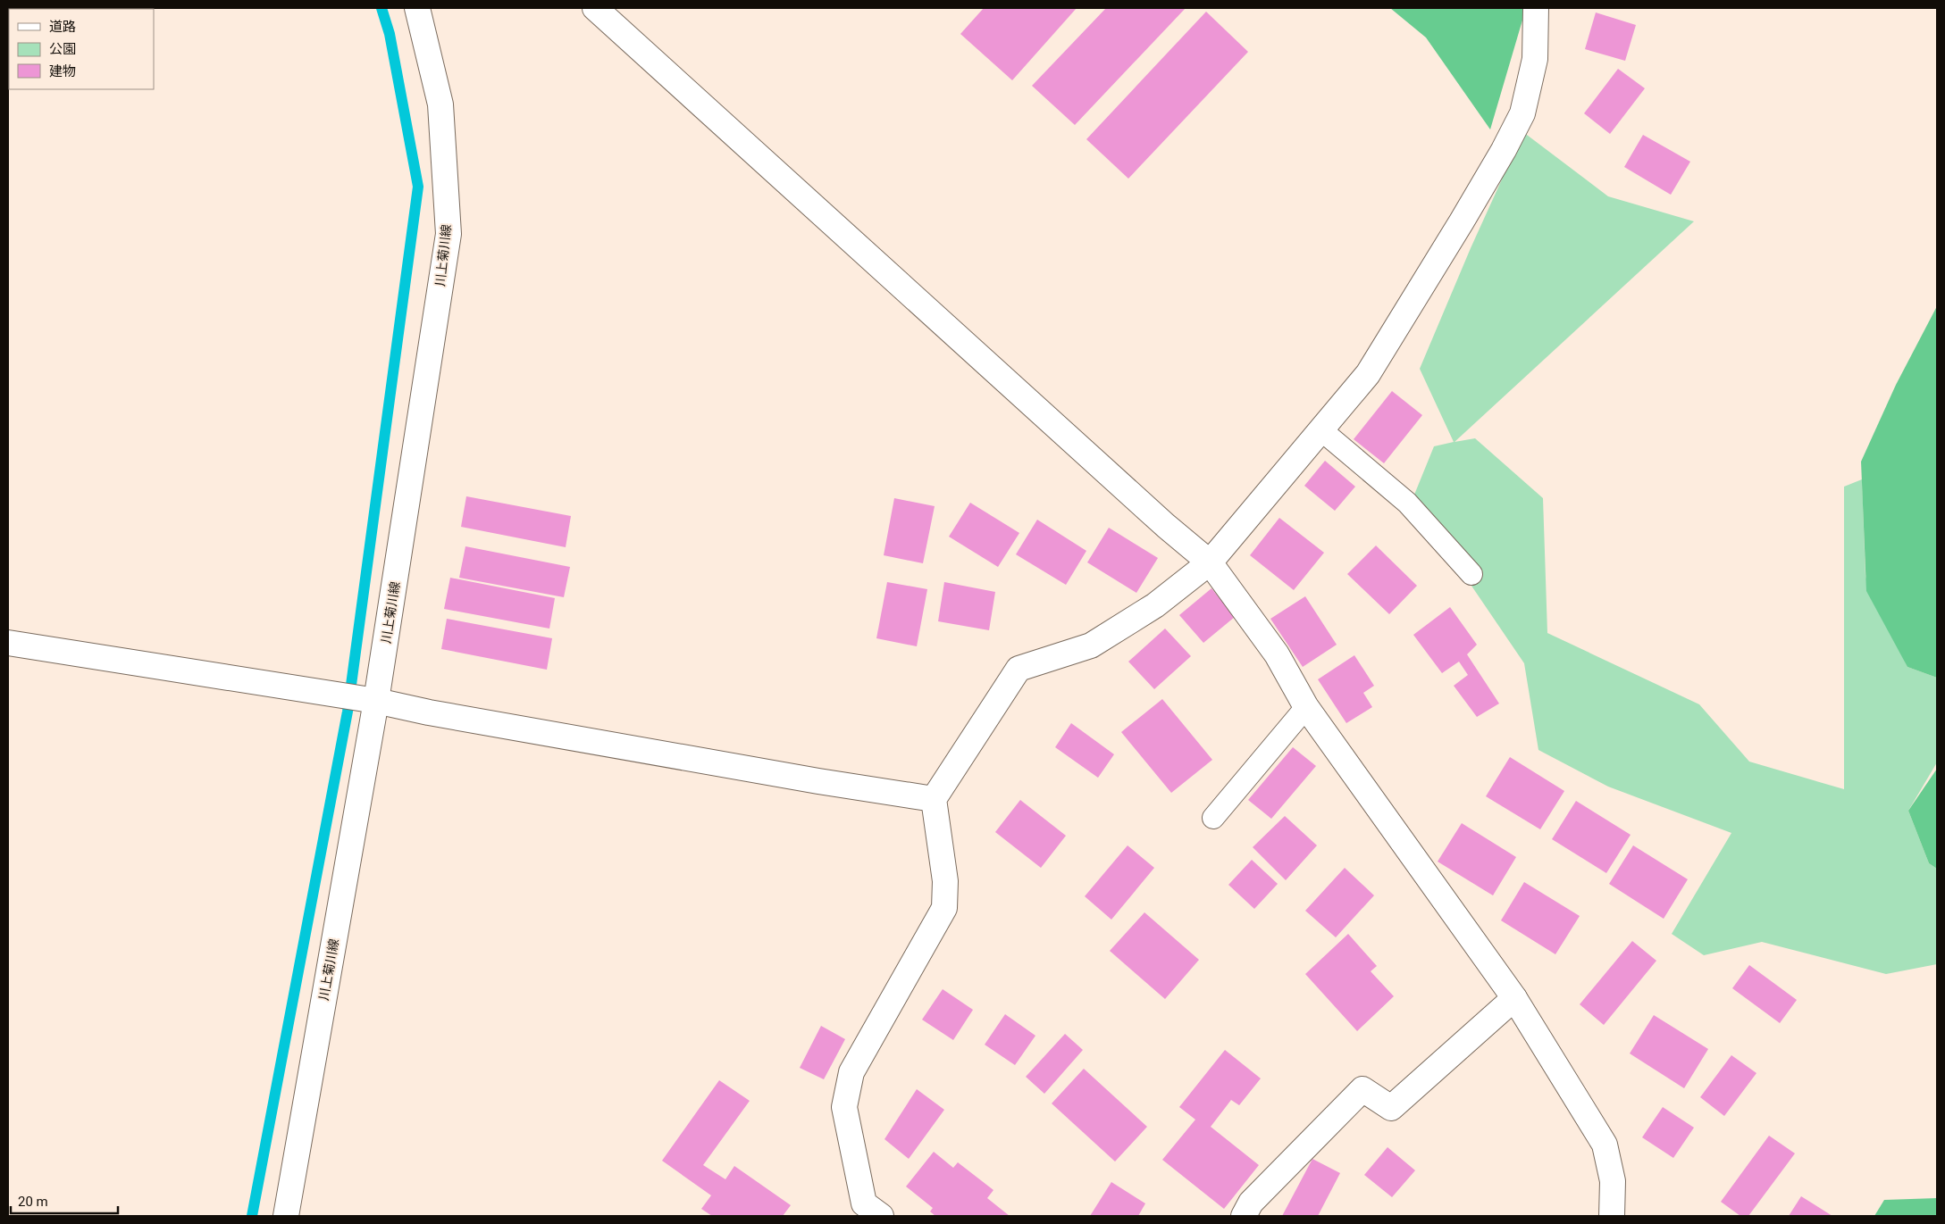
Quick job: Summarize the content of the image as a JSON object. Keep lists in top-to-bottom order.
{
  "streets": {
    "street": ["川上菊川線"]
  },
  "legend": ["道路", "公園", "建物"],
  "scale_bar": "20 m"
}
